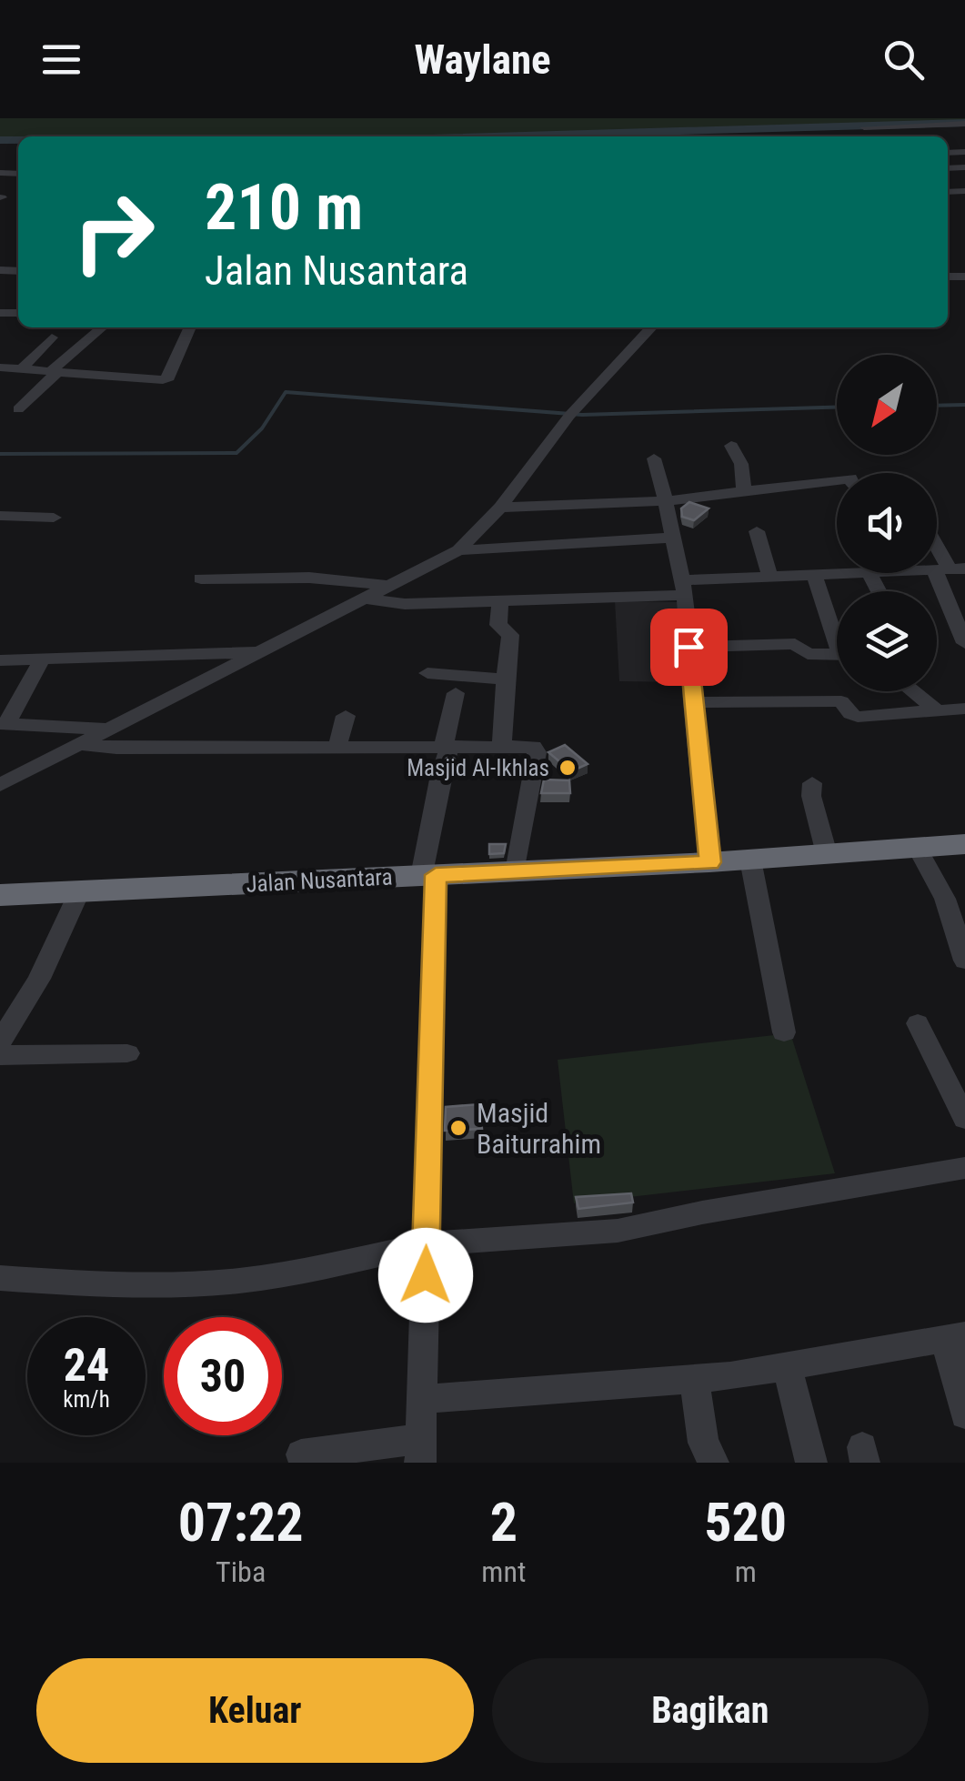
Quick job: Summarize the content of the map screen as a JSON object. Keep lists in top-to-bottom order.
{
  "streets": {
    "highway": ["Jalan Nusantara"]
  },
  "places": ["Masjid Al-Ikhlas", "Masjid Baiturrahim"],
  "north": "bottom left",
  "page": {
    "header": "Waylane",
    "turn": ["210 m", "Jalan Nusantara"],
    "speed": "24 km/h",
    "limit": "30",
    "eta": [
      "07:22",
      "Tiba",
      "2",
      "mnt",
      "520",
      "m"
    ],
    "buttons": ["Keluar", "Bagikan"]
  }
}
